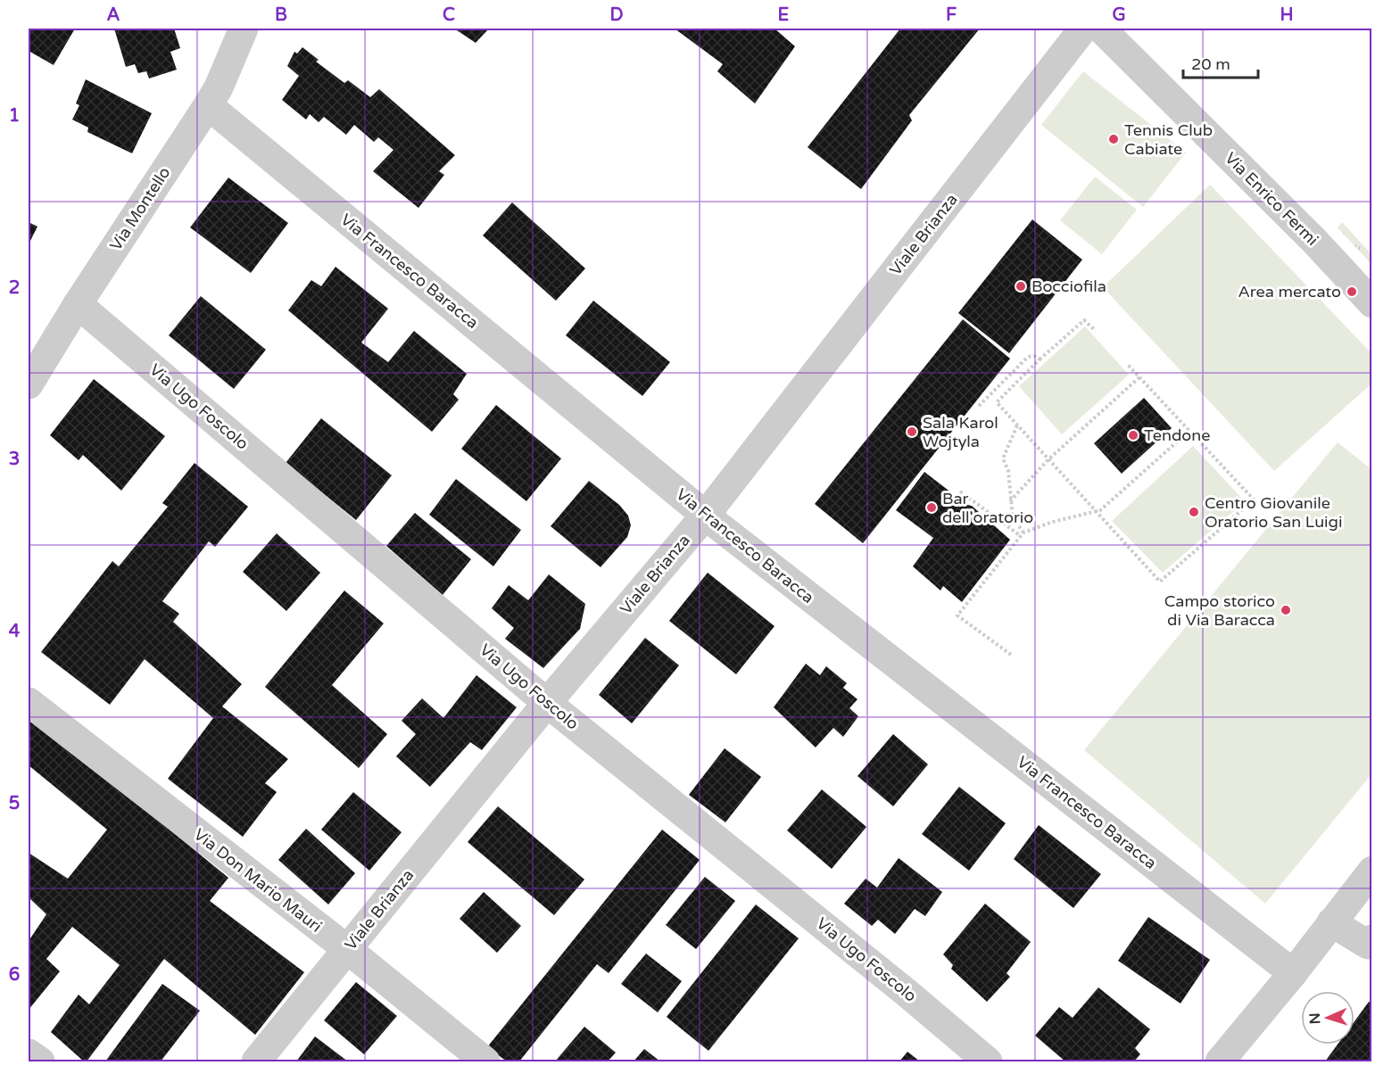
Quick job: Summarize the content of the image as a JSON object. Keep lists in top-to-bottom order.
{
  "streets": {
    "street": [
      "Via Enrico Fermi",
      "Via Montello",
      "Viale Brianza",
      "Via Francesco Baracca",
      "Via Ugo Foscolo",
      "Via Don Mario Mauri"
    ]
  },
  "crossings": [
    ["Via Montello", "Via Francesco Baracca"],
    ["Via Montello", "Via Ugo Foscolo"],
    ["Viale Brianza", "Via Francesco Baracca"],
    ["Viale Brianza", "Via Ugo Foscolo"],
    ["Viale Brianza", "Via Don Mario Mauri"]
  ],
  "places": [
    "Tennis Club Cabiate",
    "Bocciofila",
    "Area mercato",
    "Sala Karol Wojtyla",
    "Tendone",
    "Bar dell'oratorio",
    "Centro Giovanile Oratorio San Luigi",
    "Campo storico di Via Baracca"
  ],
  "scale_bar": "20 m",
  "north": "left",
  "grid": {
    "columns": [
      "A",
      "B",
      "C",
      "D",
      "E",
      "F",
      "G",
      "H"
    ],
    "rows": [
      "1",
      "2",
      "3",
      "4",
      "5",
      "6"
    ]
  }
}
